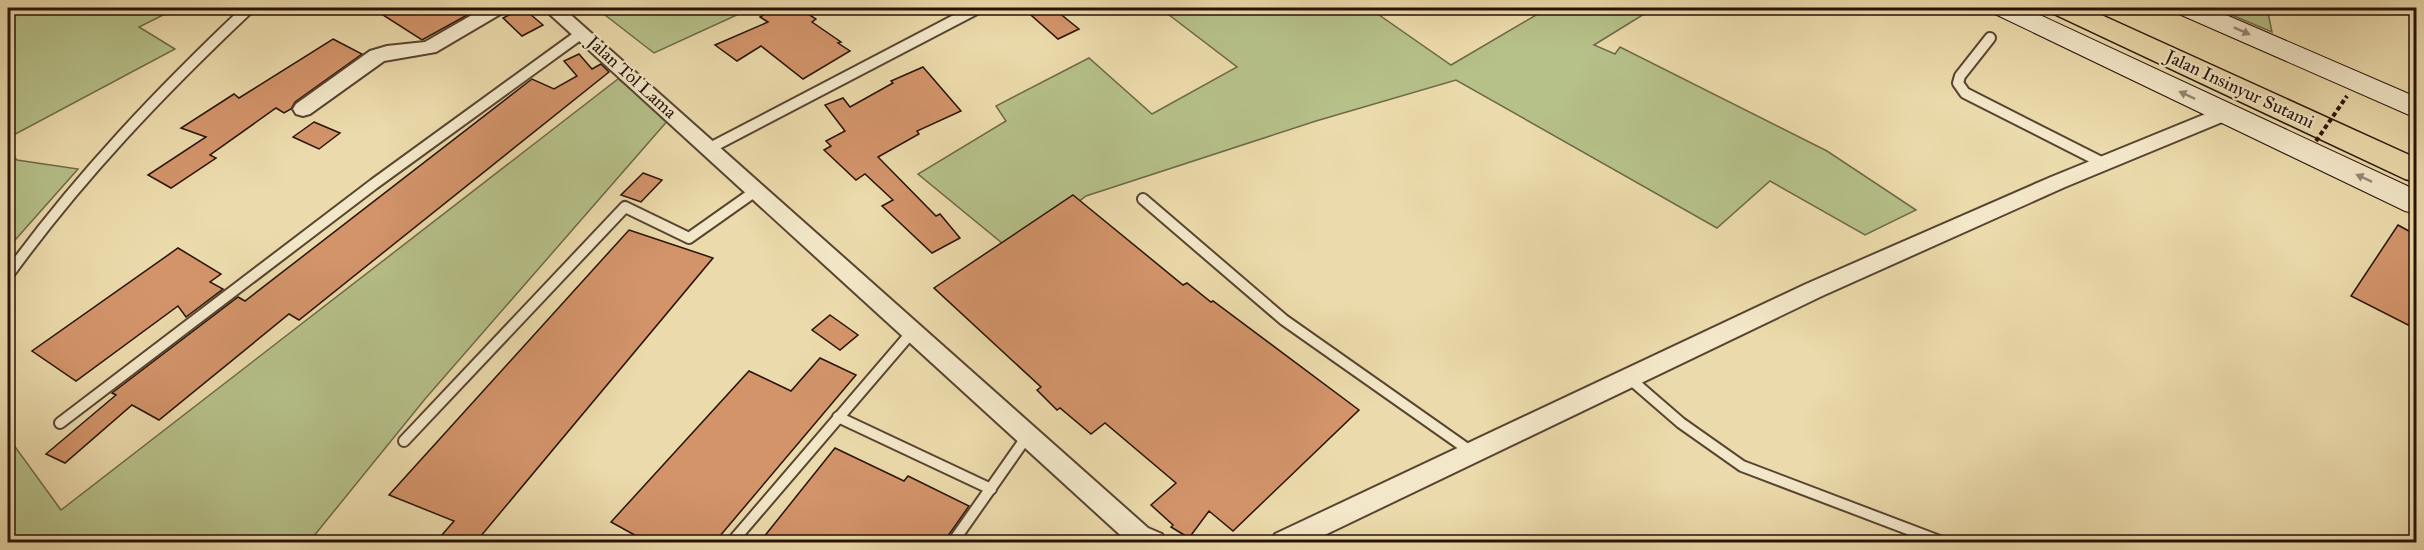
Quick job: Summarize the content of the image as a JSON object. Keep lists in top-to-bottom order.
{
  "streets": {
    "highway": ["Jalan Insinyur Sutami"],
    "street": ["Jalan Tol Lama"]
  }
}
